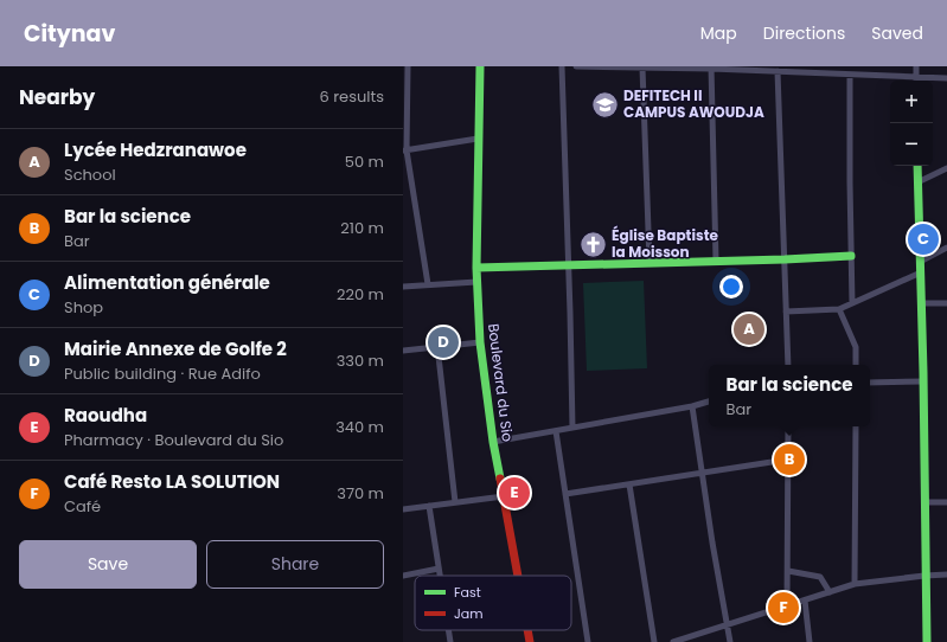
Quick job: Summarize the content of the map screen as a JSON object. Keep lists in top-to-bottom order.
{
  "streets": {
    "street": ["Boulevard du Sio"]
  },
  "places": {
    "school or university": ["DEFITECH II CAMPUS AWOUDJA"],
    "church": ["Église Baptiste la Moisson"]
  },
  "legend": ["Fast", "Jam"],
  "page": {
    "header": "Citynav",
    "nav": ["Map", "Directions", "Saved"],
    "heading": ["Nearby", "6 results"],
    "map_buttons": ["+", "−"],
    "list": [
      {
        "mark": "A",
        "name": "Lycée Hedzranawoe",
        "note": "School",
        "value": "50 m"
      },
      {
        "mark": "B",
        "name": "Bar la science",
        "note": "Bar",
        "value": "210 m"
      },
      {
        "mark": "C",
        "name": "Alimentation générale",
        "note": "Shop",
        "value": "220 m"
      },
      {
        "mark": "D",
        "name": "Mairie Annexe de Golfe 2",
        "note": "Public building · Rue Adifo",
        "value": "330 m"
      },
      {
        "mark": "E",
        "name": "Raoudha",
        "note": "Pharmacy · Boulevard du Sio",
        "value": "340 m"
      },
      {
        "mark": "F",
        "name": "Café Resto LA SOLUTION",
        "note": "Café",
        "value": "370 m"
      }
    ],
    "pins": [
      "C",
      "A",
      "D",
      "B",
      "E",
      "F"
    ],
    "popup": ["Bar la science", "Bar"],
    "buttons": ["Save", "Share"]
  }
}
